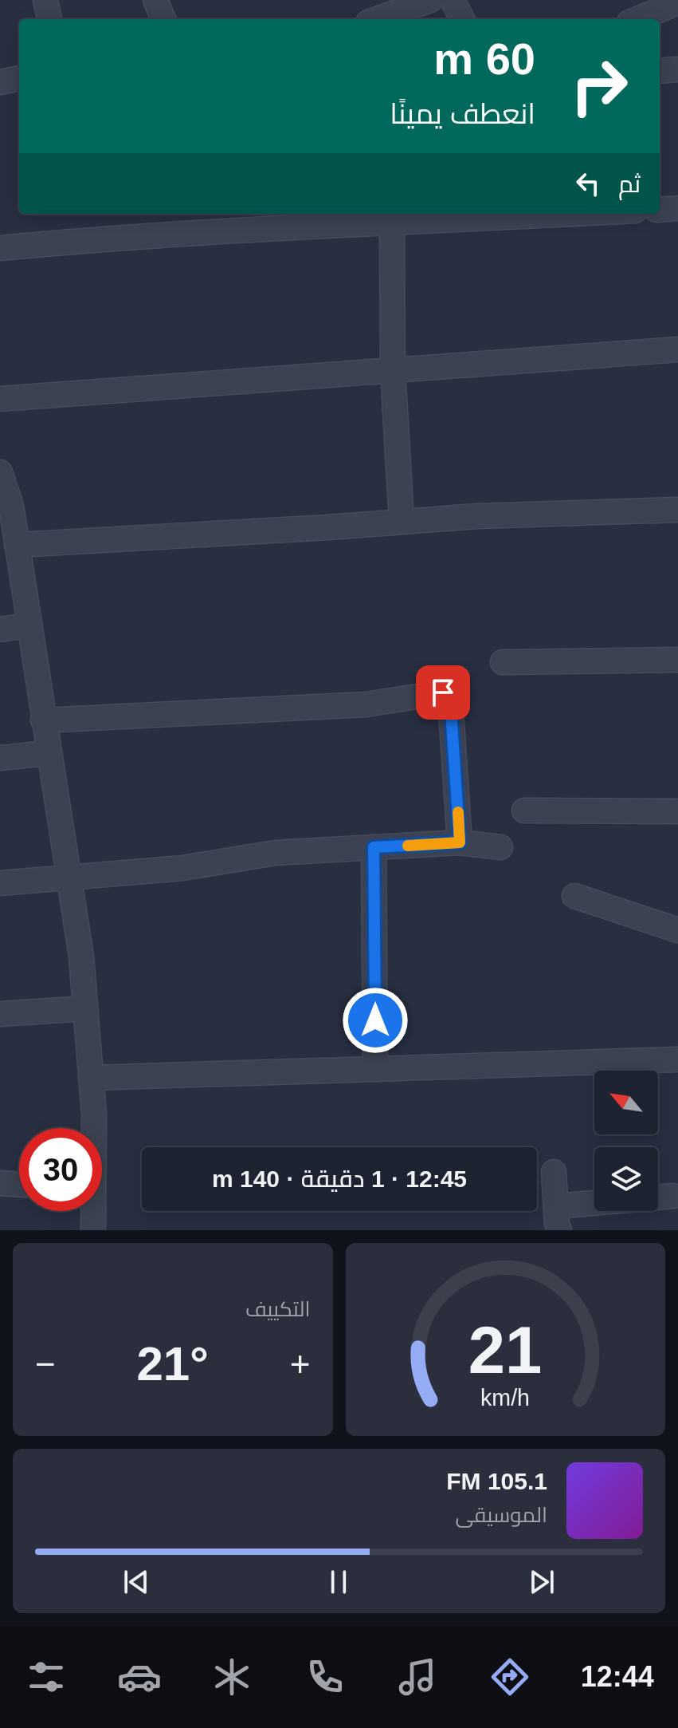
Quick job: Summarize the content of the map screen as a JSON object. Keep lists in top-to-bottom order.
{
  "north": "top left",
  "page": {
    "turn": ["60 m", "انعطف يمينًا"],
    "then": "ثم",
    "limit": "30",
    "trip": "12:45 · 1 دقيقة · 140 m",
    "tile": "التكييف",
    "heat": ["−", "21°", "+"],
    "song": ["105.1 FM", "الموسيقى"],
    "tabs": "12:44",
    "gauge": ["21", "km/h"]
  }
}
